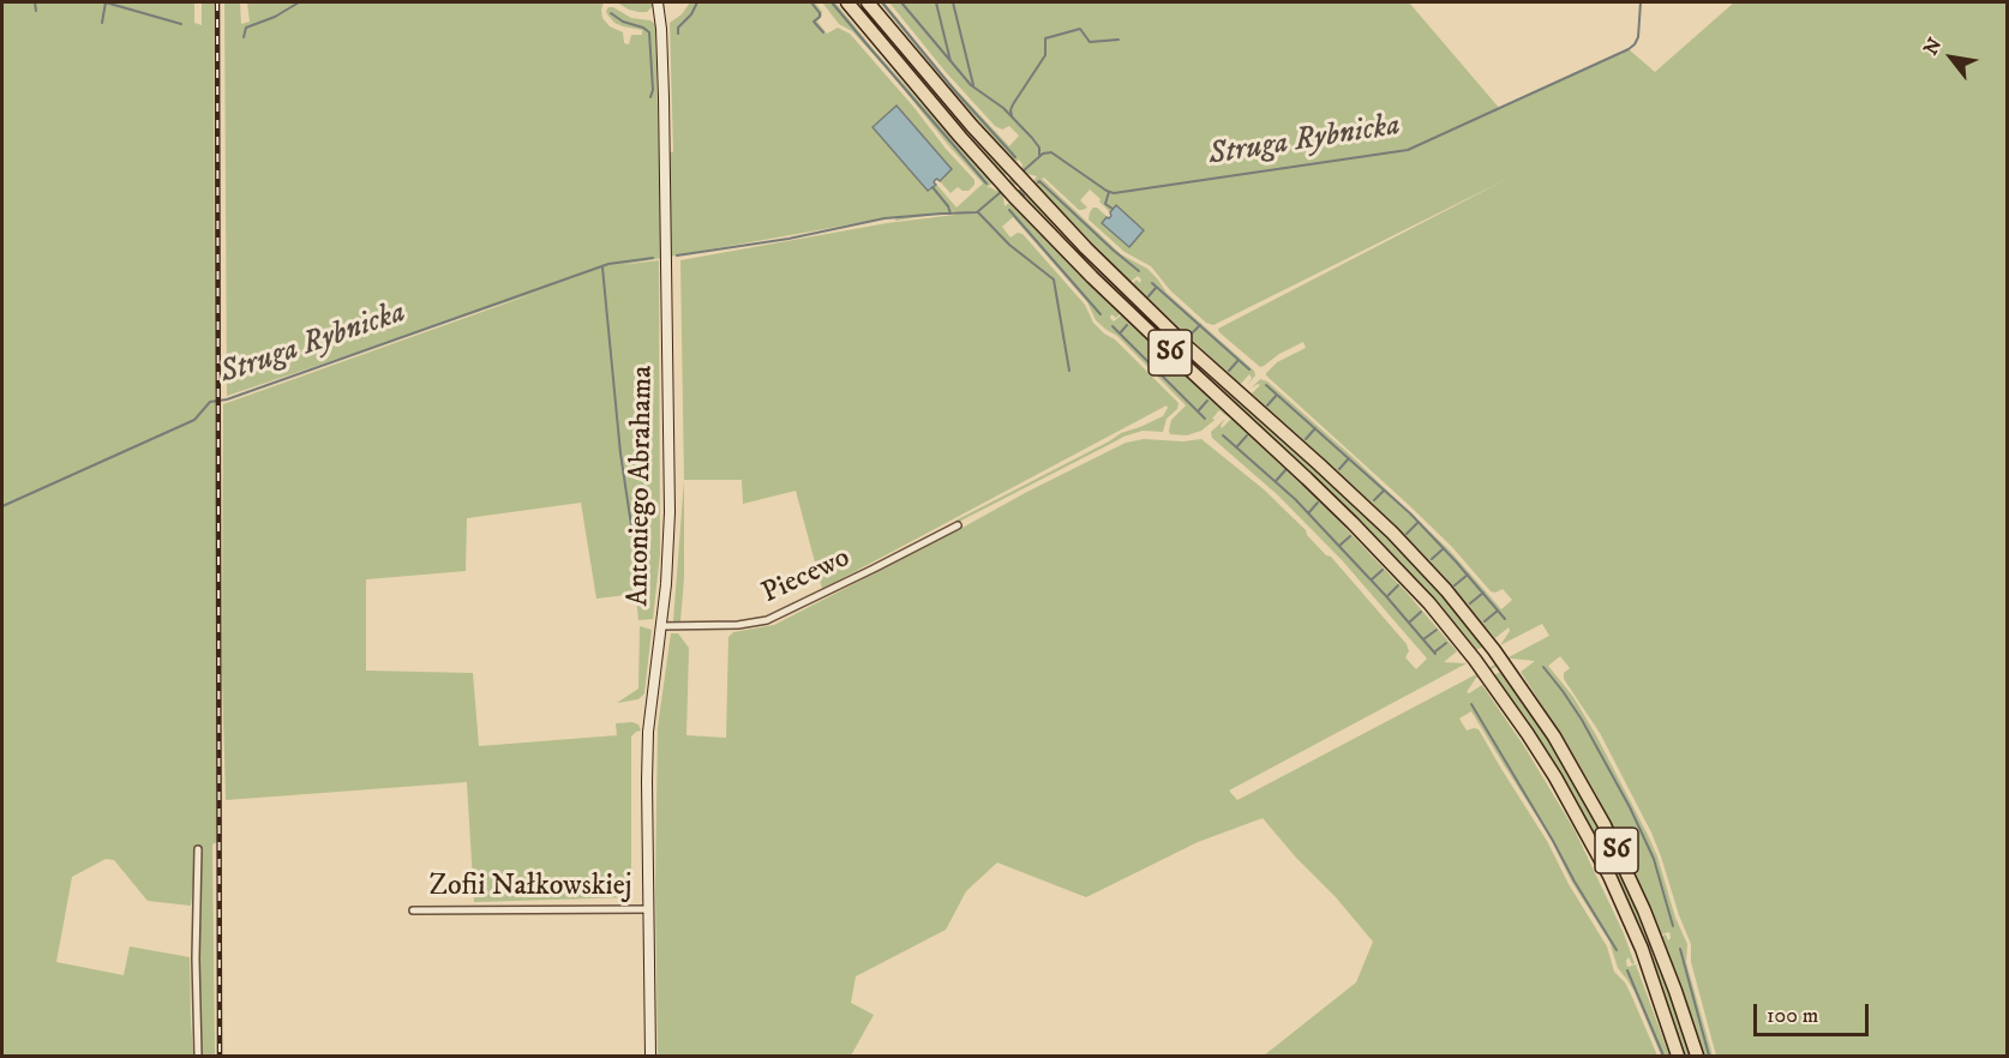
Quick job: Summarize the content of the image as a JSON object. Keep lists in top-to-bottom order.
{
  "streets": {
    "highway": ["S6"],
    "main road": ["Antoniego Abrahama"],
    "street": ["Piecewo", "Zofii Nałkowskiej"]
  },
  "crossings": [
    ["Antoniego Abrahama", "Piecewo"],
    ["Antoniego Abrahama", "Zofii Nałkowskiej"]
  ],
  "water": ["Struga Rybnicka"],
  "scale_bar": "100 m",
  "north": "top left"
}
